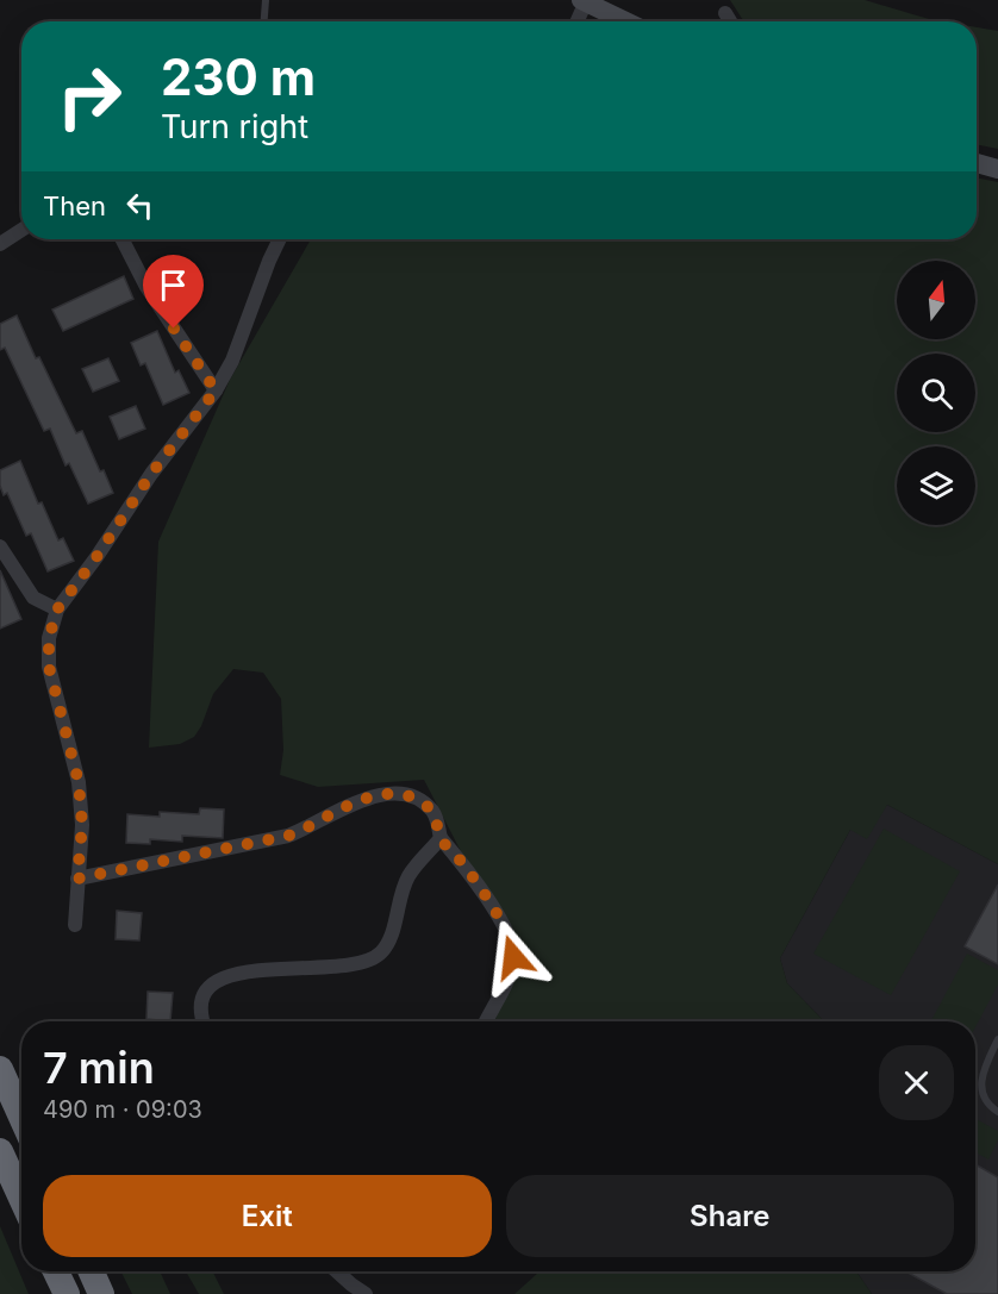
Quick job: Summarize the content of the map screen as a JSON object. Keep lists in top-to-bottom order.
{
  "north": "top",
  "page": {
    "turn": ["230 m", "Turn right"],
    "then": "Then",
    "heading": ["7 min", "490 m · 09:03"],
    "buttons": ["Exit", "Share"]
  }
}
